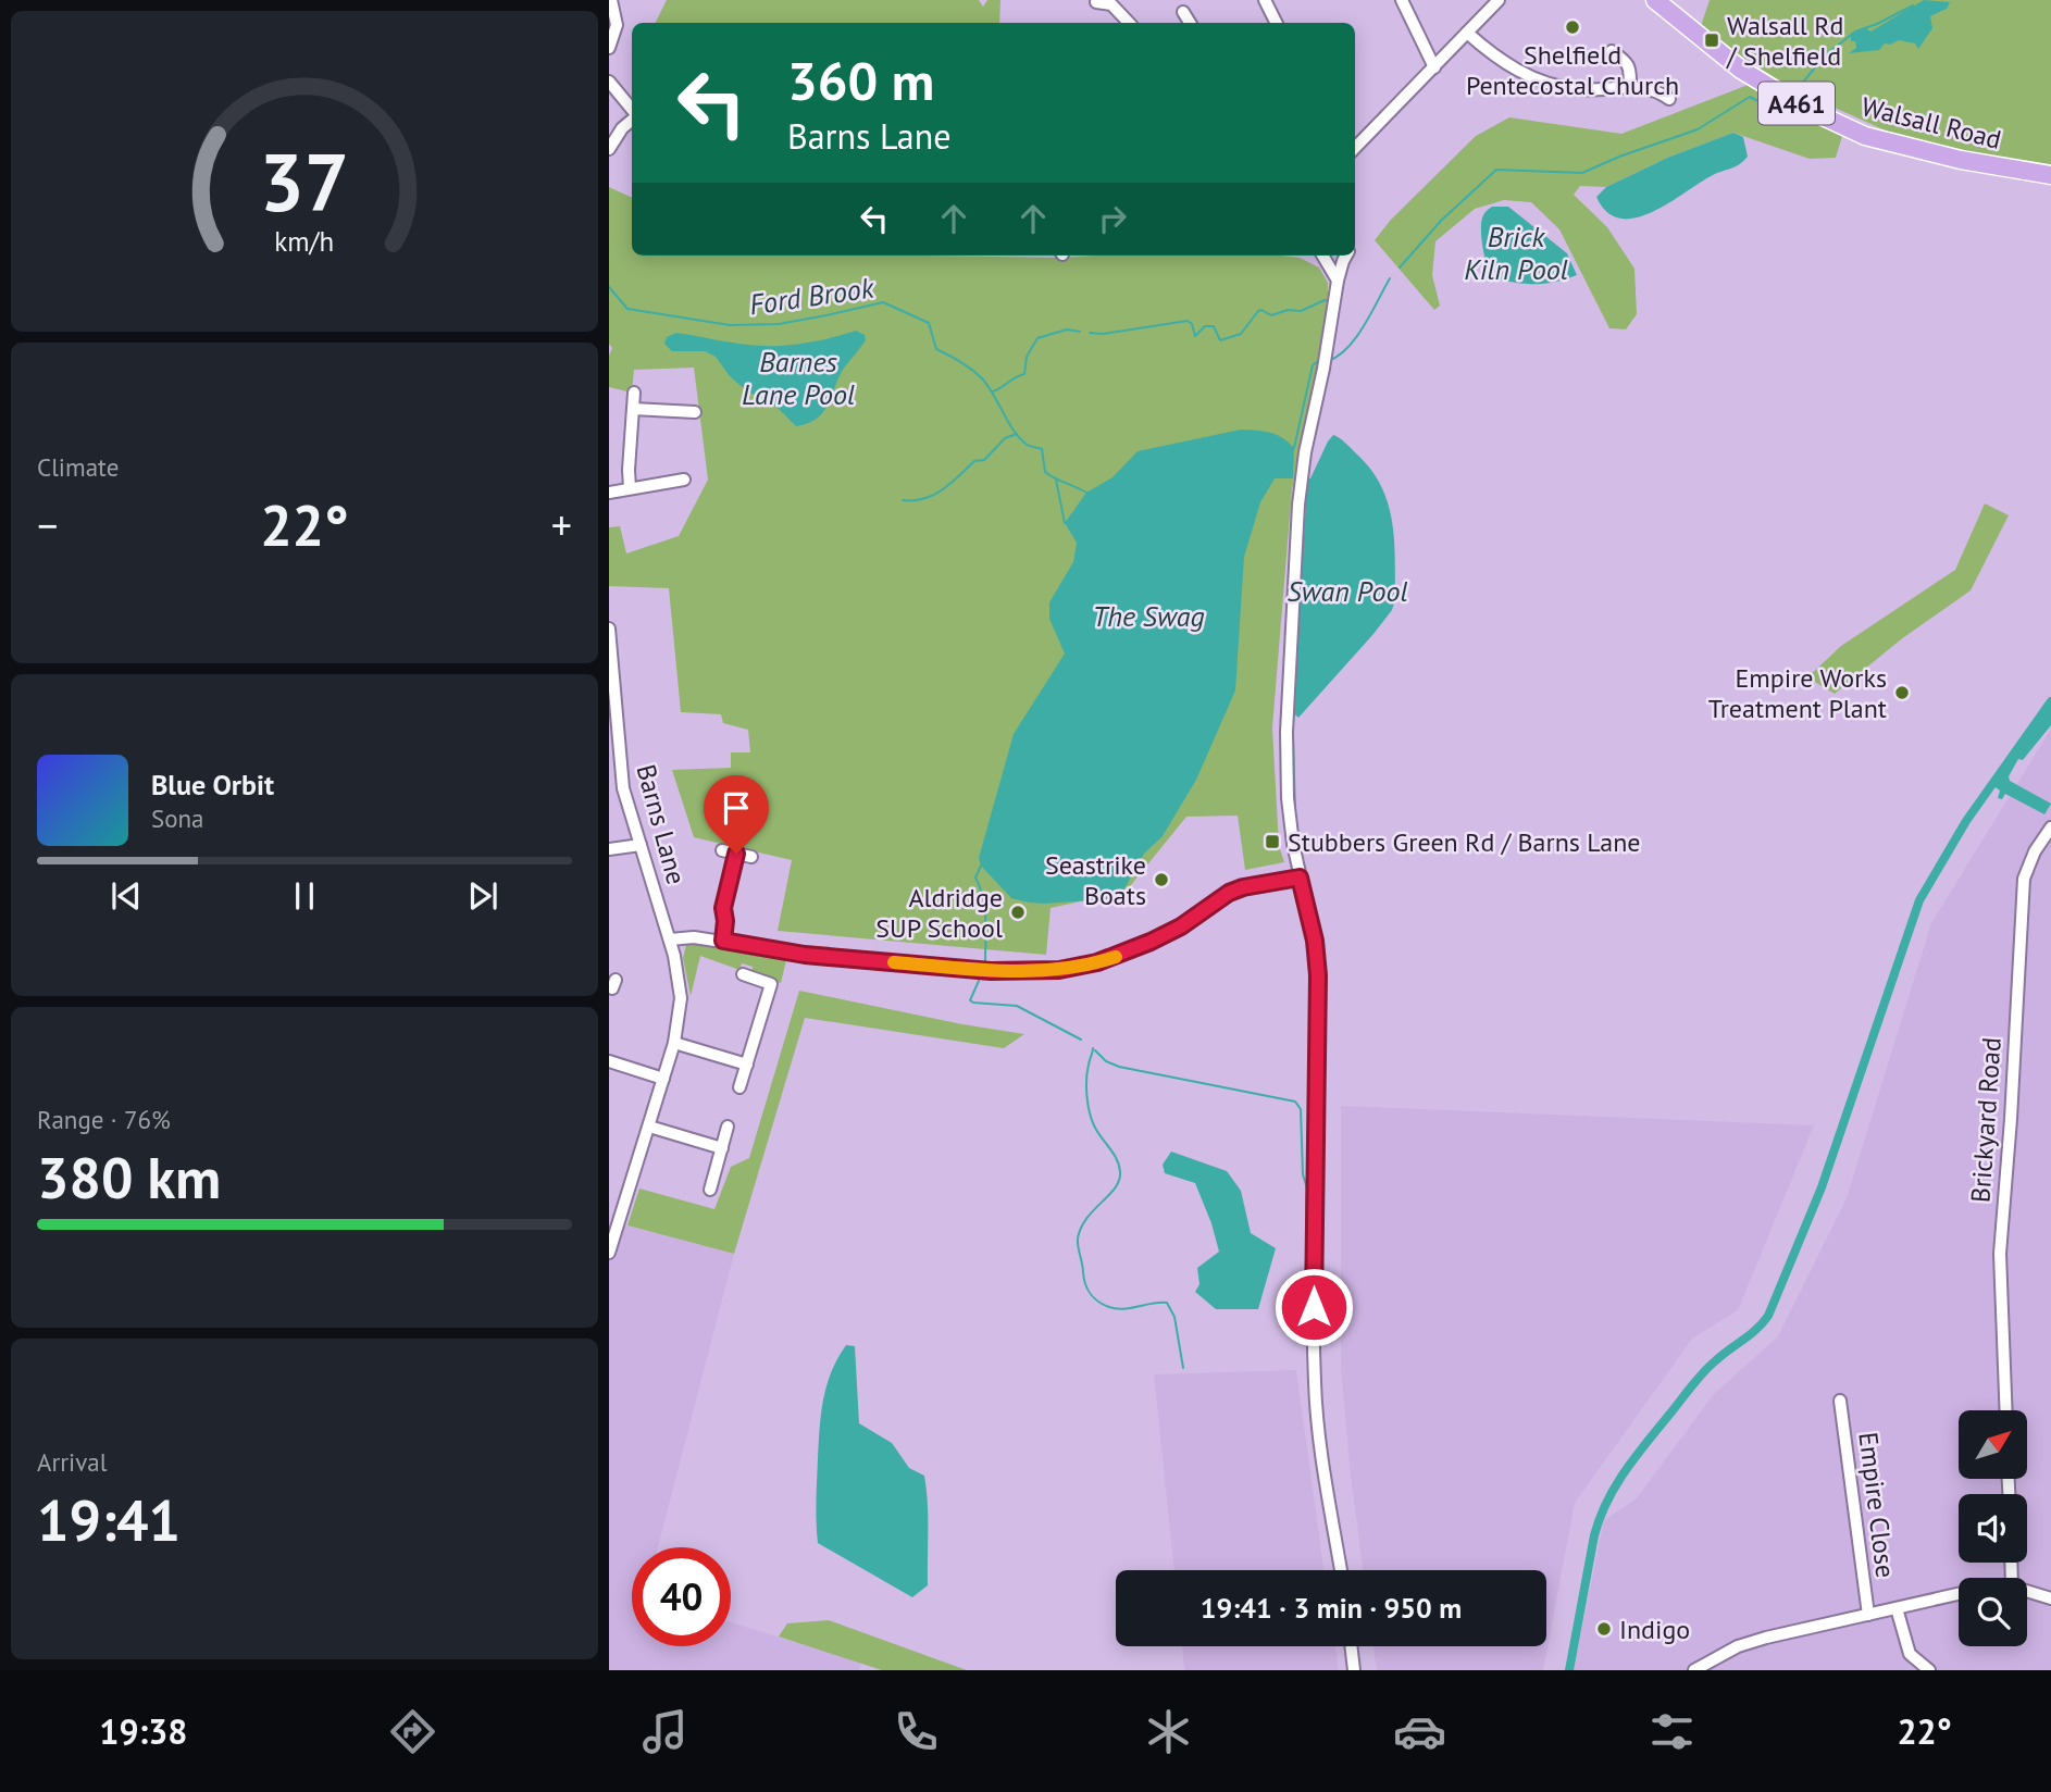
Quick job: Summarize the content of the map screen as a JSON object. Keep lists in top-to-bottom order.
{
  "streets": {
    "highway": ["A461", "Walsall Road"],
    "street": ["Barns Lane", "Brickyard Road", "Empire Close"]
  },
  "water": [
    "Brick Kiln Pool",
    "Ford Brook",
    "Barnes Lane Pool",
    "Swan Pool",
    "The Swag"
  ],
  "places": {
    "other": [
      "Shelfield Pentecostal Church",
      "Empire Works Treatment Plant",
      "Seastrike Boats",
      "Aldridge SUP School",
      "Indigo"
    ],
    "transit": ["Walsall Rd / Shelfield", "Stubbers Green Rd / Barns Lane"]
  },
  "north": "top right",
  "page": {
    "turn": ["360 m", "Barns Lane"],
    "tile": [
      "Climate",
      ["Range · 76%", "380 km"],
      ["Arrival", "19:41"]
    ],
    "heat": ["−", "22°", "+"],
    "song": ["Blue Orbit", "Sona"],
    "limit": "40",
    "trip": "19:41 · 3 min · 950 m",
    "tabs": ["19:38", "22°"],
    "gauge": ["37", "km/h"]
  }
}
